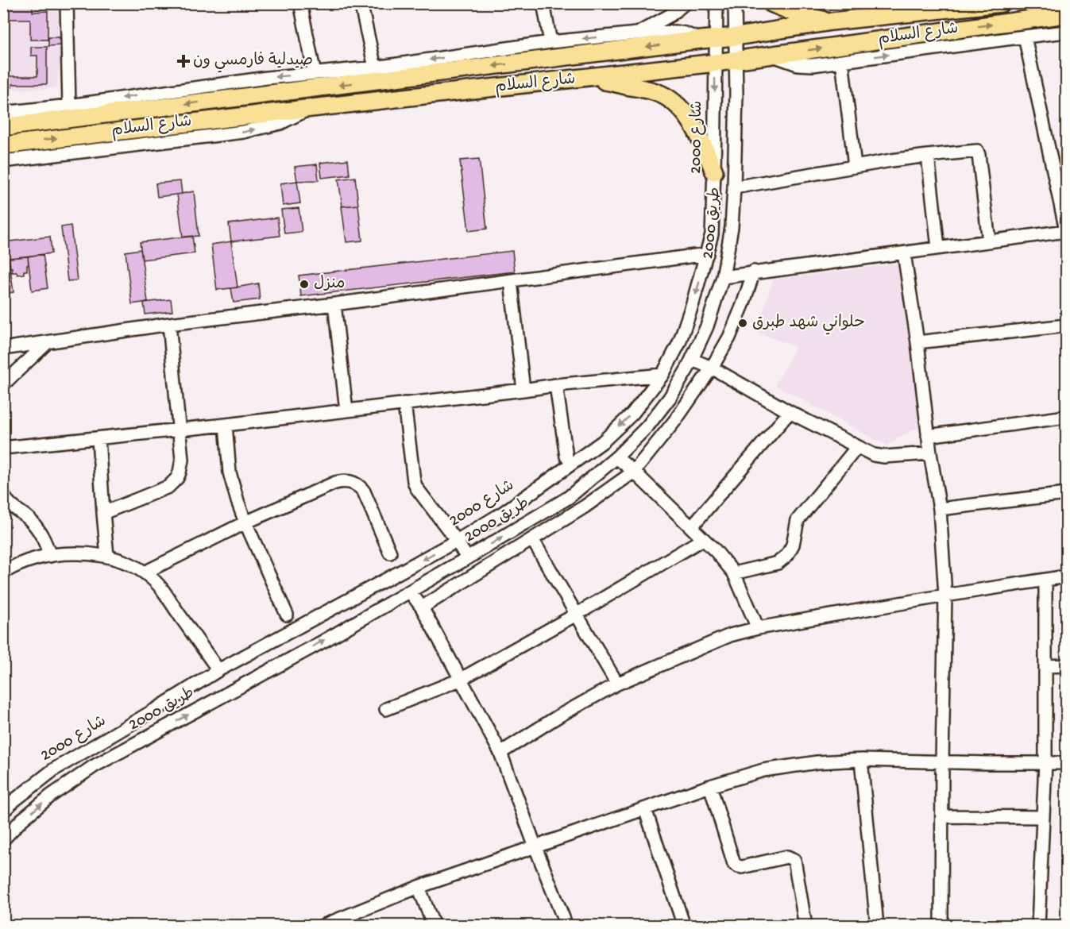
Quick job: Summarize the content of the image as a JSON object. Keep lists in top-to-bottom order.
{
  "streets": {
    "highway": ["شارع السلام"],
    "street": ["شارع 2000", "طريق 2000"]
  },
  "crossings": [
    ["شارع السلام", "شارع 2000"],
    ["شارع السلام", "طريق 2000"]
  ],
  "places": {
    "health": ["صيدلية فارمسي ون"],
    "other": ["منزل", "حلواني شهد طبرق"]
  }
}
